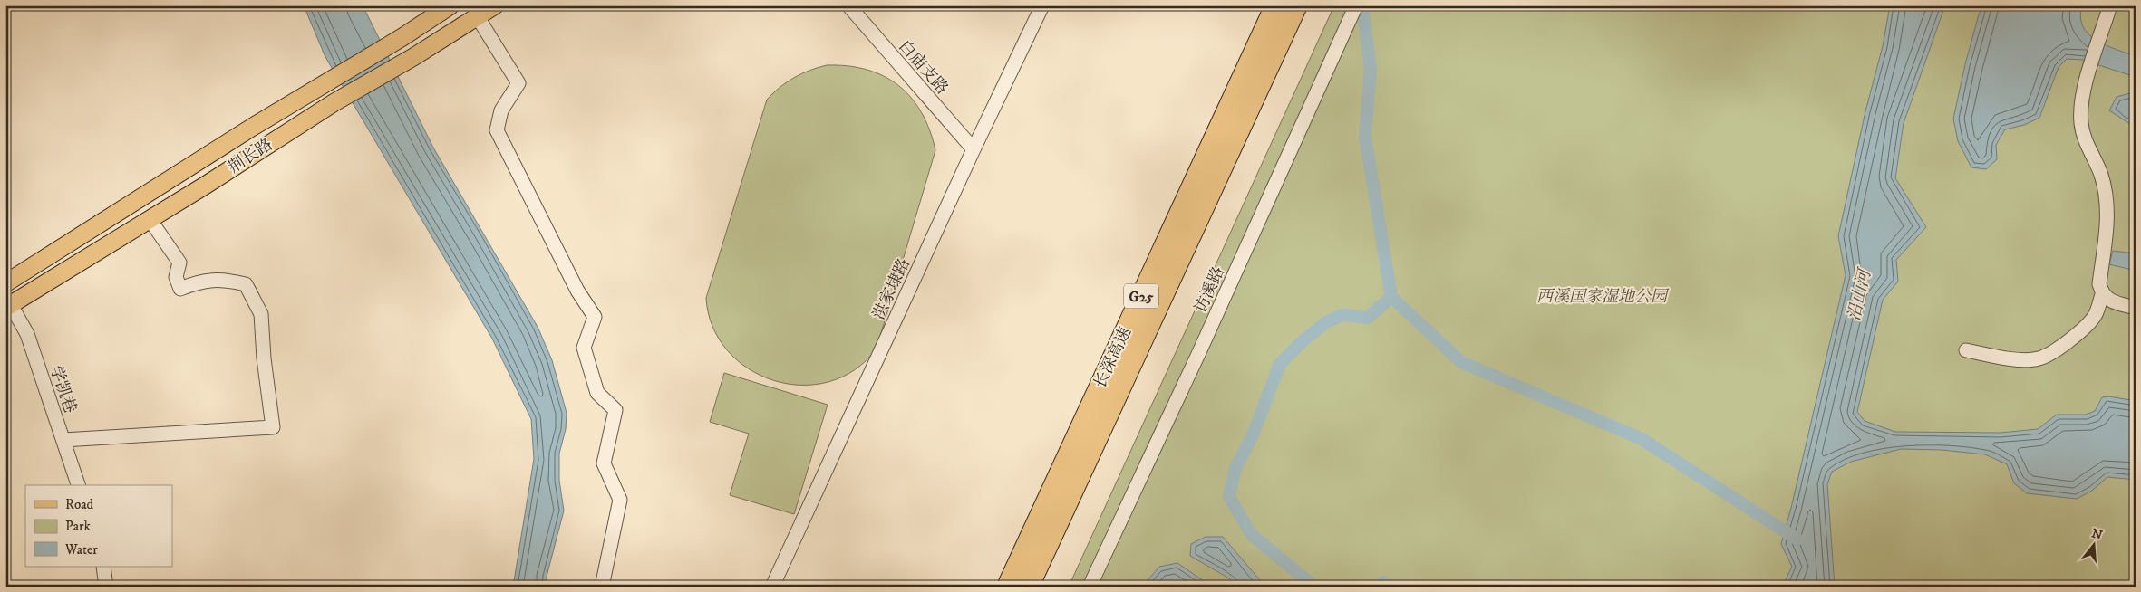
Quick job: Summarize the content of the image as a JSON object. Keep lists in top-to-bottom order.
{
  "streets": {
    "highway": ["G25", "长深高速"],
    "main road": ["荆长路"],
    "street": [
      "白庙支路",
      "洪家埭路",
      "访溪路",
      "学凯巷"
    ]
  },
  "crossings": [
    ["白庙支路", "洪家埭路"],
    ["荆长路", "学凯巷"]
  ],
  "water": ["沿山河"],
  "parks": ["西溪国家湿地公园"],
  "legend": ["Road", "Park", "Water"],
  "north": "top"
}
